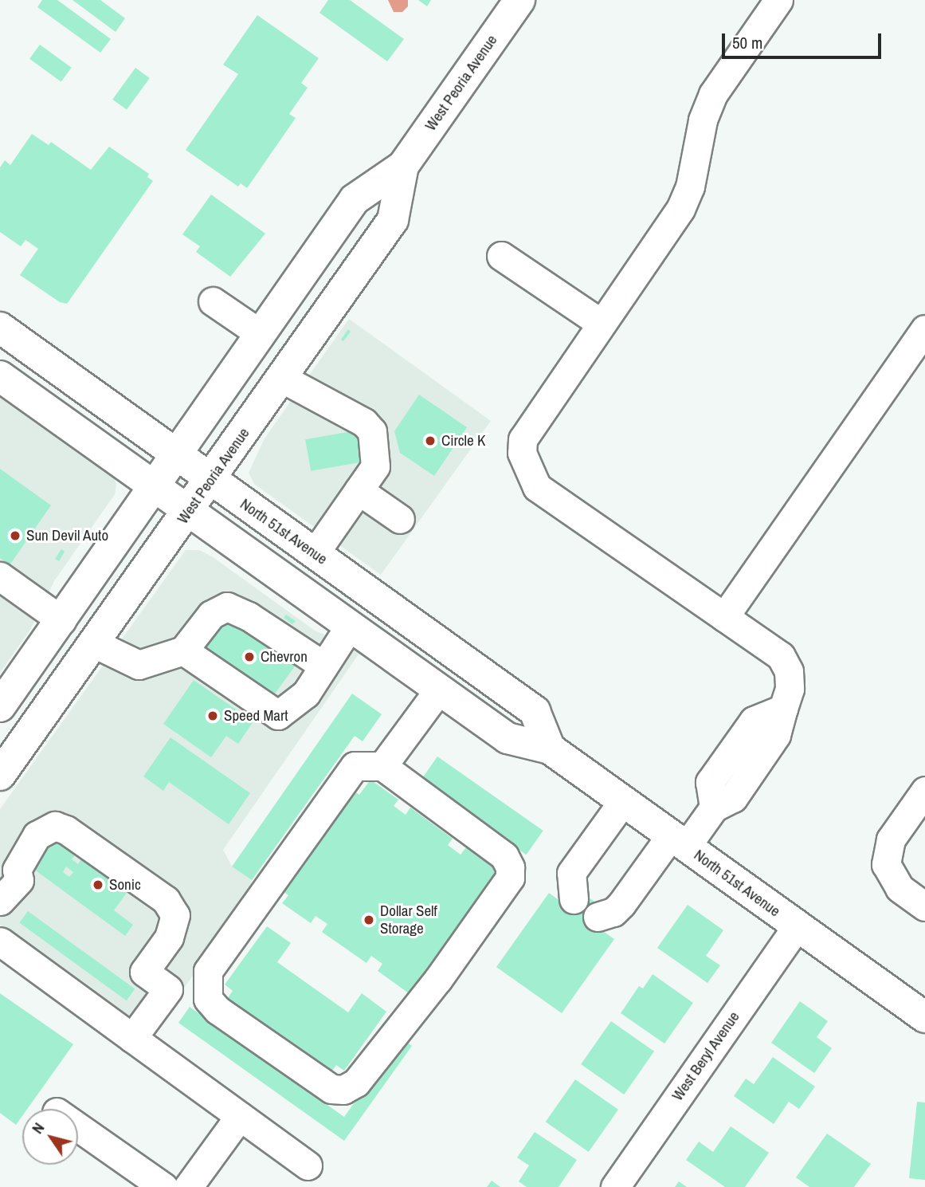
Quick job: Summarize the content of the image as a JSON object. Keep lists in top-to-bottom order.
{
  "streets": {
    "main road": ["West Peoria Avenue", "North 51st Avenue"],
    "street": ["West Beryl Avenue"]
  },
  "crossings": [
    ["West Peoria Avenue", "North 51st Avenue"],
    ["North 51st Avenue", "West Beryl Avenue"]
  ],
  "places": [
    "Circle K",
    "Sun Devil Auto",
    "Chevron",
    "Speed Mart",
    "Sonic",
    "Dollar Self Storage"
  ],
  "scale_bar": "50 m",
  "north": "top left"
}
